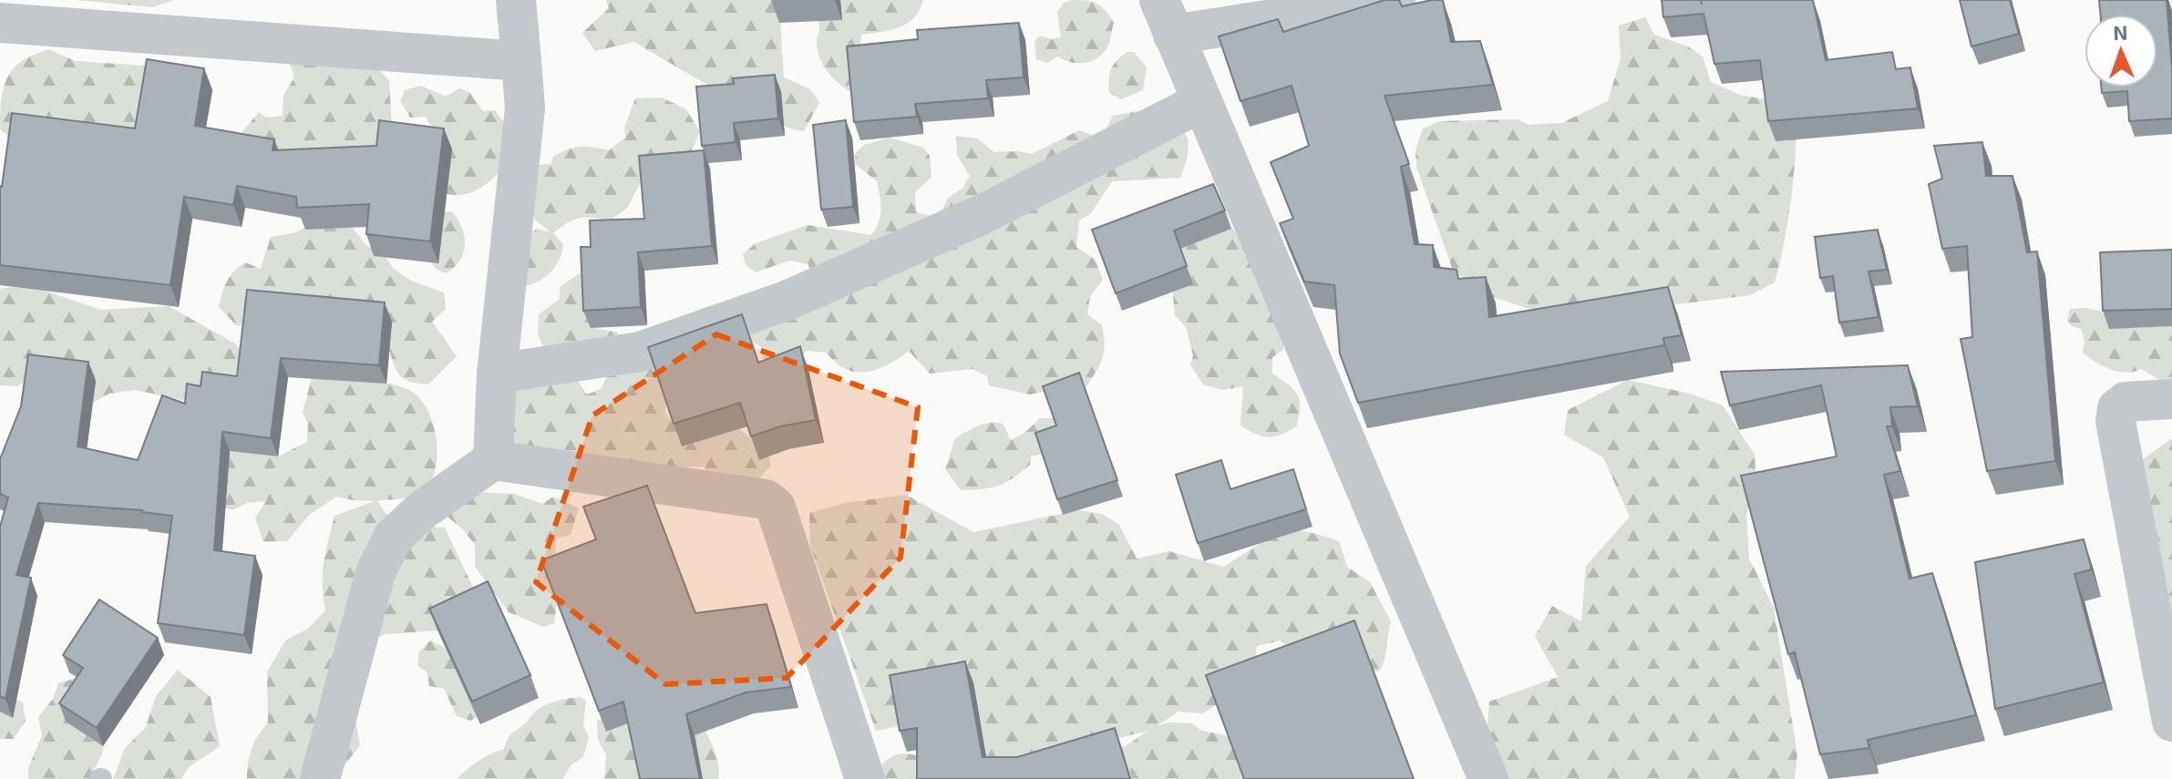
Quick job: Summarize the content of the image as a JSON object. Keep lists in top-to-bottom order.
{
  "north": "top"
}
